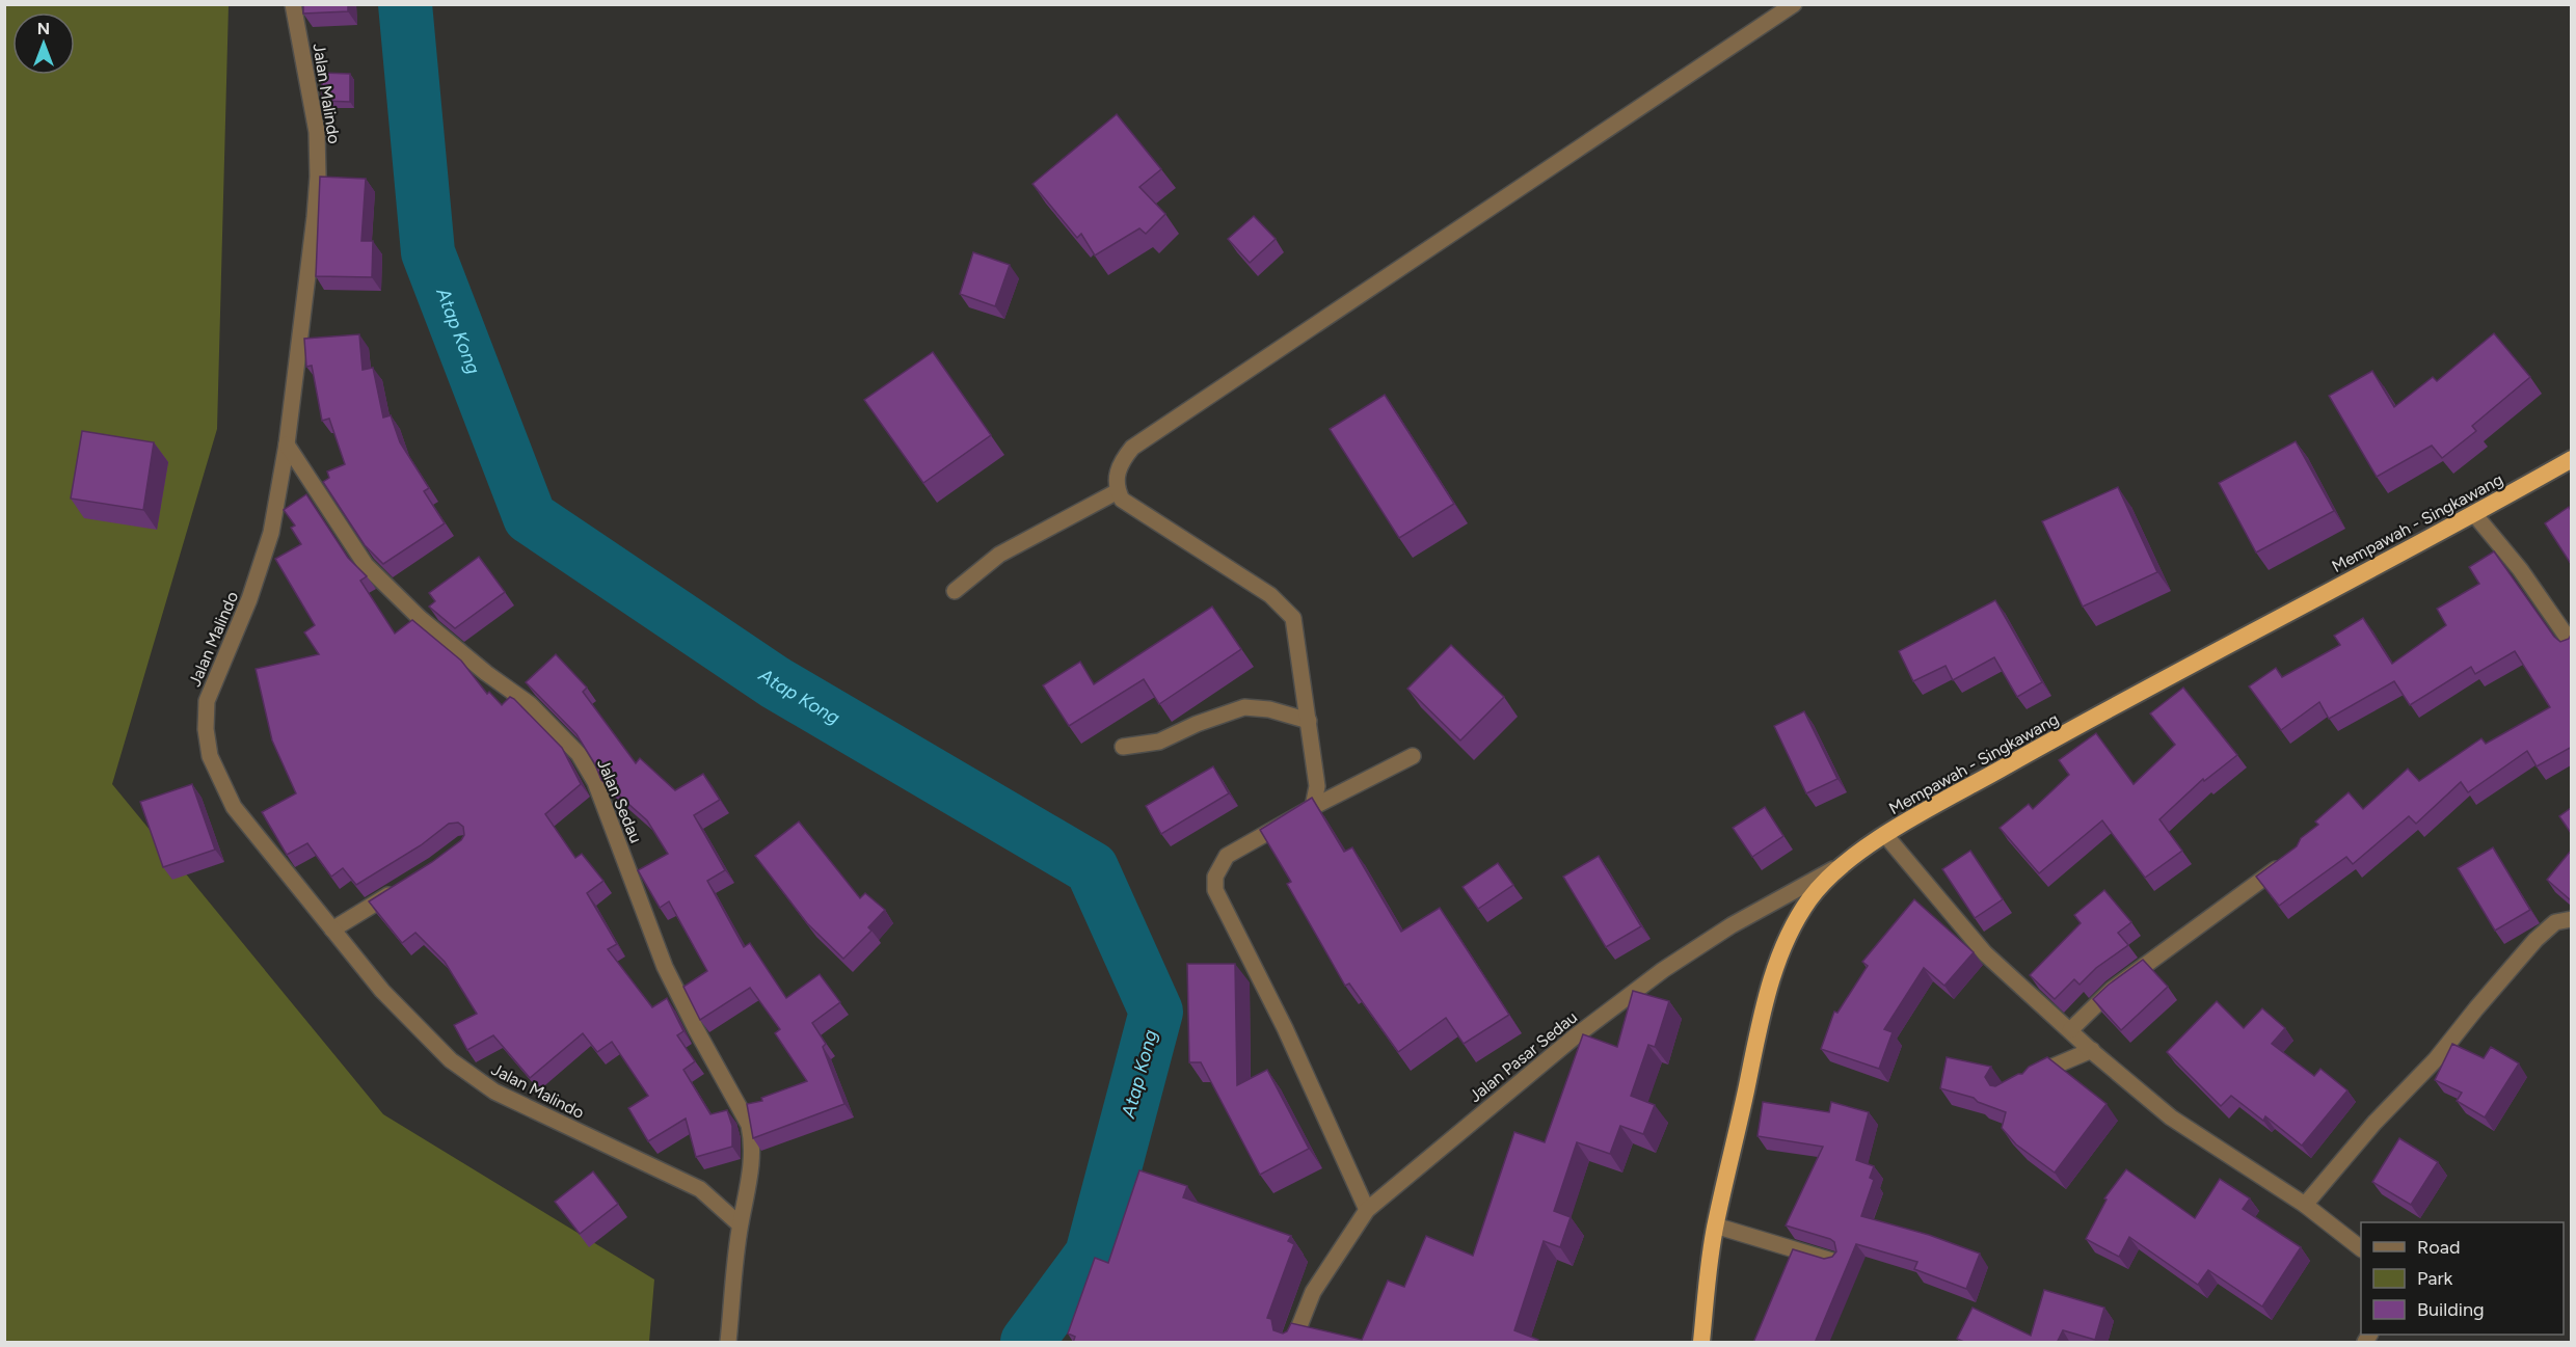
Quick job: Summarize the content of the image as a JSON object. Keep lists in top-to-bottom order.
{
  "streets": {
    "highway": ["Mempawah - Singkawang"],
    "street": ["Jalan Malindo", "Jalan Sedau", "Jalan Pasar Sedau"]
  },
  "crossings": [
    ["Jalan Malindo", "Jalan Sedau"],
    ["Mempawah - Singkawang", "Jalan Pasar Sedau"]
  ],
  "water": ["Atap Kong"],
  "legend": ["Road", "Park", "Building"],
  "north": "top"
}
